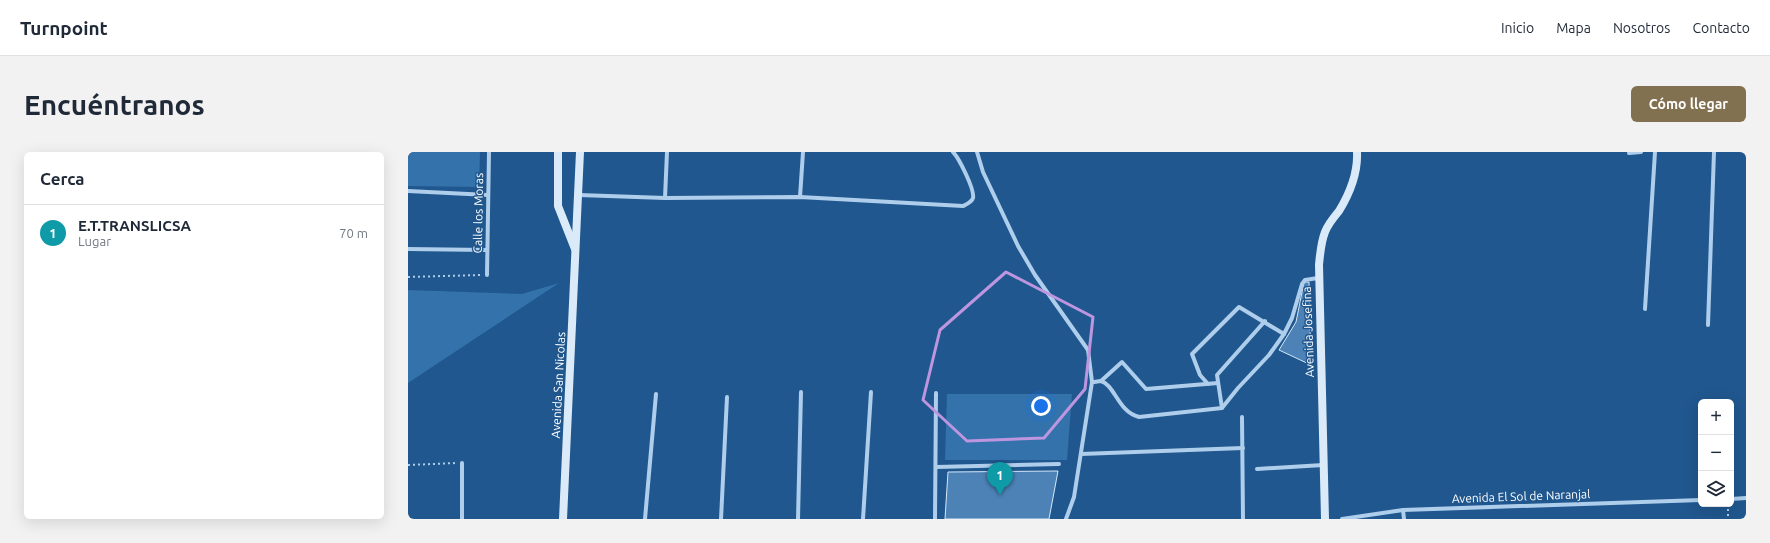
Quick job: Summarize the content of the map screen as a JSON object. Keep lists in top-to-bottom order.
{
  "streets": {
    "street": [
      "Calle los Moras",
      "Avenida Josefina",
      "Avenida San Nicolas",
      "Avenida El Sol de Naranjal"
    ]
  },
  "page": {
    "header": "Turnpoint",
    "nav": [
      "Inicio",
      "Mapa",
      "Nosotros",
      "Contacto"
    ],
    "buttons": "Cómo llegar",
    "title": "Encuéntranos",
    "heading": "Cerca",
    "list": [
      {
        "mark": "1",
        "name": "E.T.TRANSLICSA",
        "note": "Lugar",
        "value": "70 m"
      }
    ],
    "map_buttons": ["+", "−"],
    "pins": "1"
  }
}
